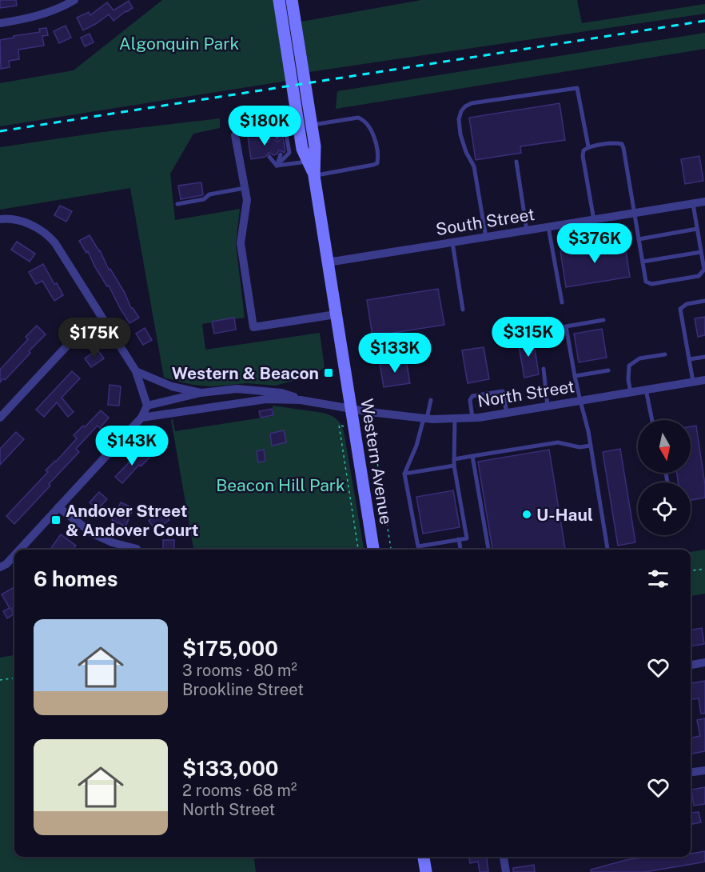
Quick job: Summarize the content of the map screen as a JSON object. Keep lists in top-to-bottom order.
{
  "streets": {
    "main road": ["Western Avenue"],
    "street": ["South Street", "North Street"]
  },
  "crossings": [
    ["South Street", "Western Avenue"],
    ["North Street", "Western Avenue"]
  ],
  "parks": ["Algonquin Park", "Beacon Hill Park"],
  "places": {
    "transit": ["Western & Beacon", "Andover Street & Andover Court"],
    "other": ["U-Haul"]
  },
  "north": "bottom",
  "page": {
    "price": [
      "$180K",
      "$376K",
      "$315K",
      "$175K",
      "$133K",
      "$143K"
    ],
    "heading": "6 homes",
    "list": [
      {
        "name": "$175,000",
        "note": "3 rooms · 80 m² · Brookline Street"
      },
      {
        "name": "$133,000",
        "note": "2 rooms · 68 m² · North Street"
      }
    ]
  }
}
